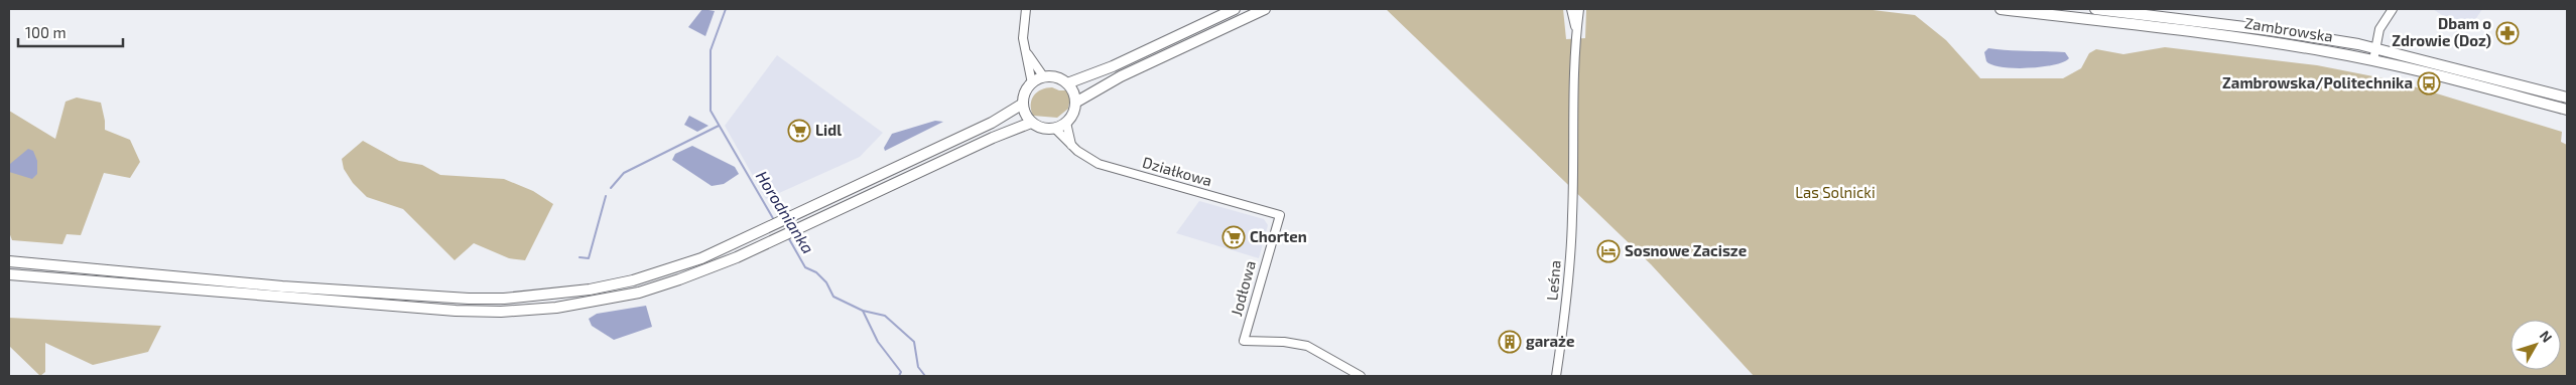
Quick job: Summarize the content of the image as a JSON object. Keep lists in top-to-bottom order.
{
  "streets": {
    "main road": ["Zambrowska"],
    "street": ["Działkowa", "Leśna", "Jodłowa"]
  },
  "crossings": [
    ["Działkowa", "Jodłowa"]
  ],
  "water": ["Horodnianka"],
  "parks": ["Las Solnicki"],
  "places": {
    "pharmacy": ["Dbam o Zdrowie (Doz)"],
    "bus stop": ["Zambrowska/Politechnika"],
    "supermarket": ["Lidl", "Chorten"],
    "hotel": ["Sosnowe Zacisze"],
    "building": ["garaże"]
  },
  "scale_bar": "100 m",
  "north": "top right"
}
